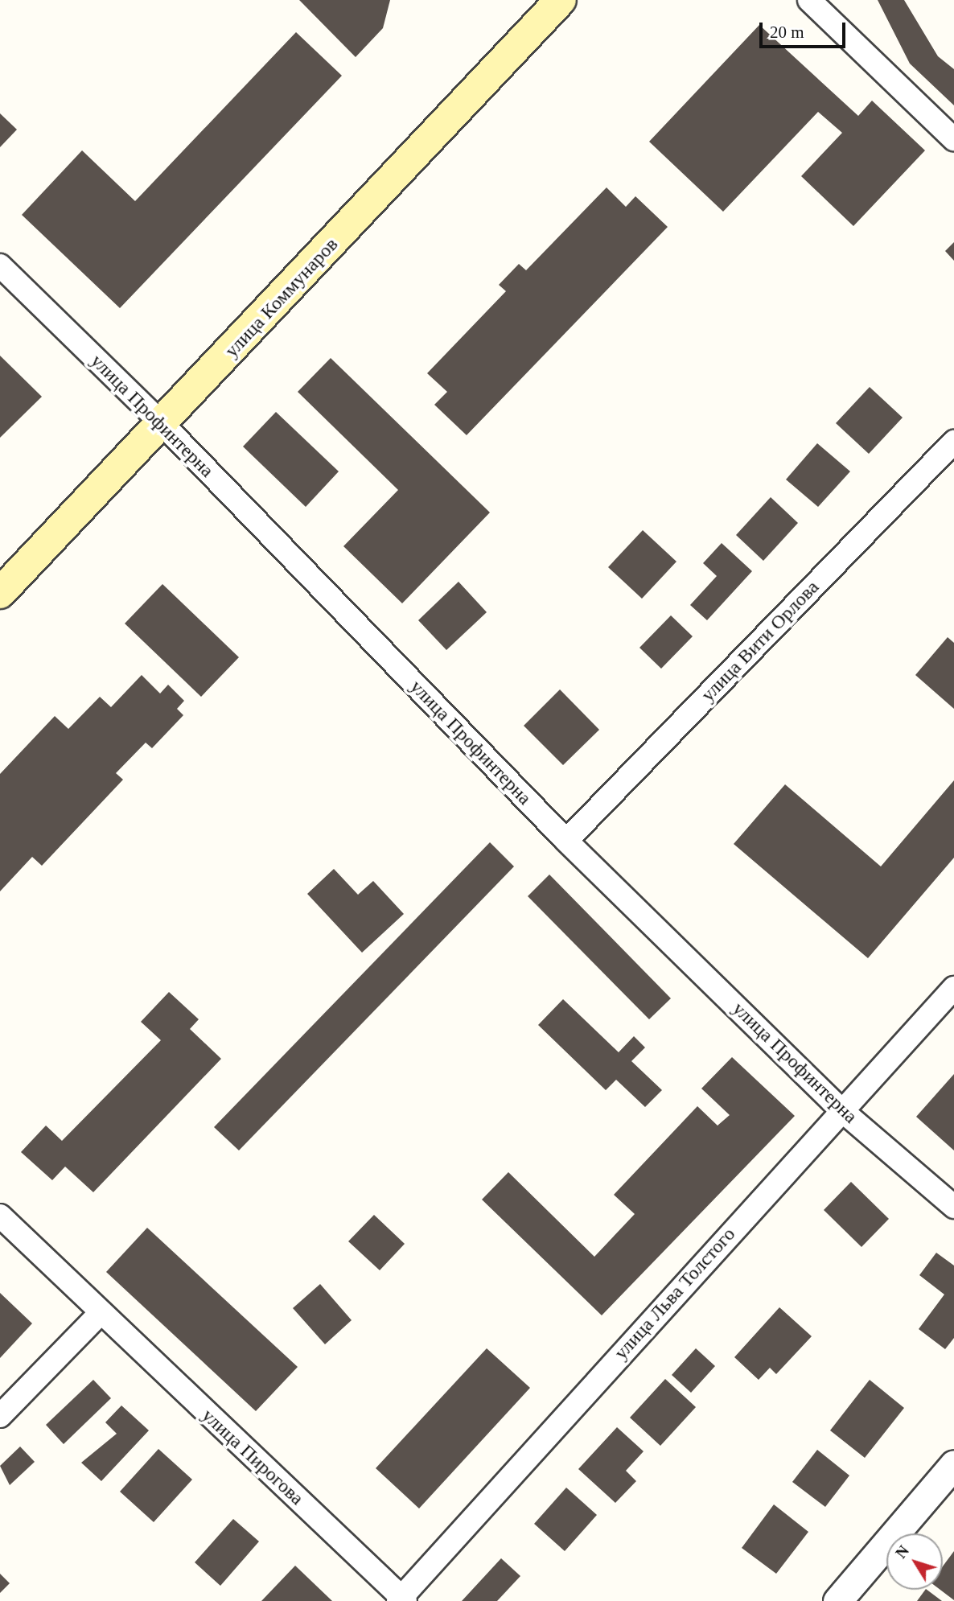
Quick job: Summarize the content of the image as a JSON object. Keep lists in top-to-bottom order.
{
  "streets": {
    "main road": ["улица Коммунаров"],
    "street": [
      "улица Профинтерна",
      "улица Вити Орлова",
      "улица Льва Толстого",
      "улица Пирогова"
    ]
  },
  "crossings": [
    ["улица Коммунаров", "улица Профинтерна"],
    ["улица Профинтерна", "улица Вити Орлова"],
    ["улица Профинтерна", "улица Льва Толстого"],
    ["улица Льва Толстого", "улица Пирогова"]
  ],
  "scale_bar": "20 m",
  "north": "top left"
}
